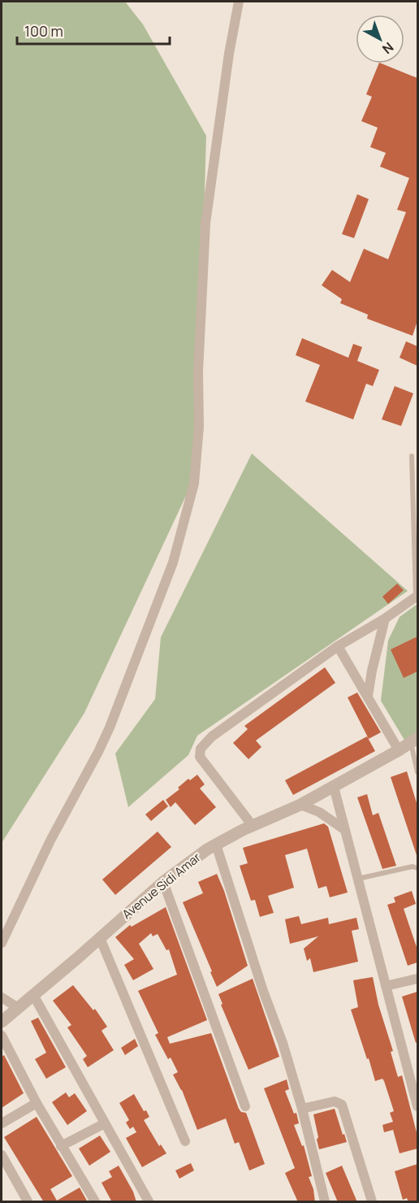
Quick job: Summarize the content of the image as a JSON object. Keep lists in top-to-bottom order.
{
  "streets": {
    "street": ["Avenue Sidi Amar"]
  },
  "scale_bar": "100 m",
  "north": "bottom right"
}
